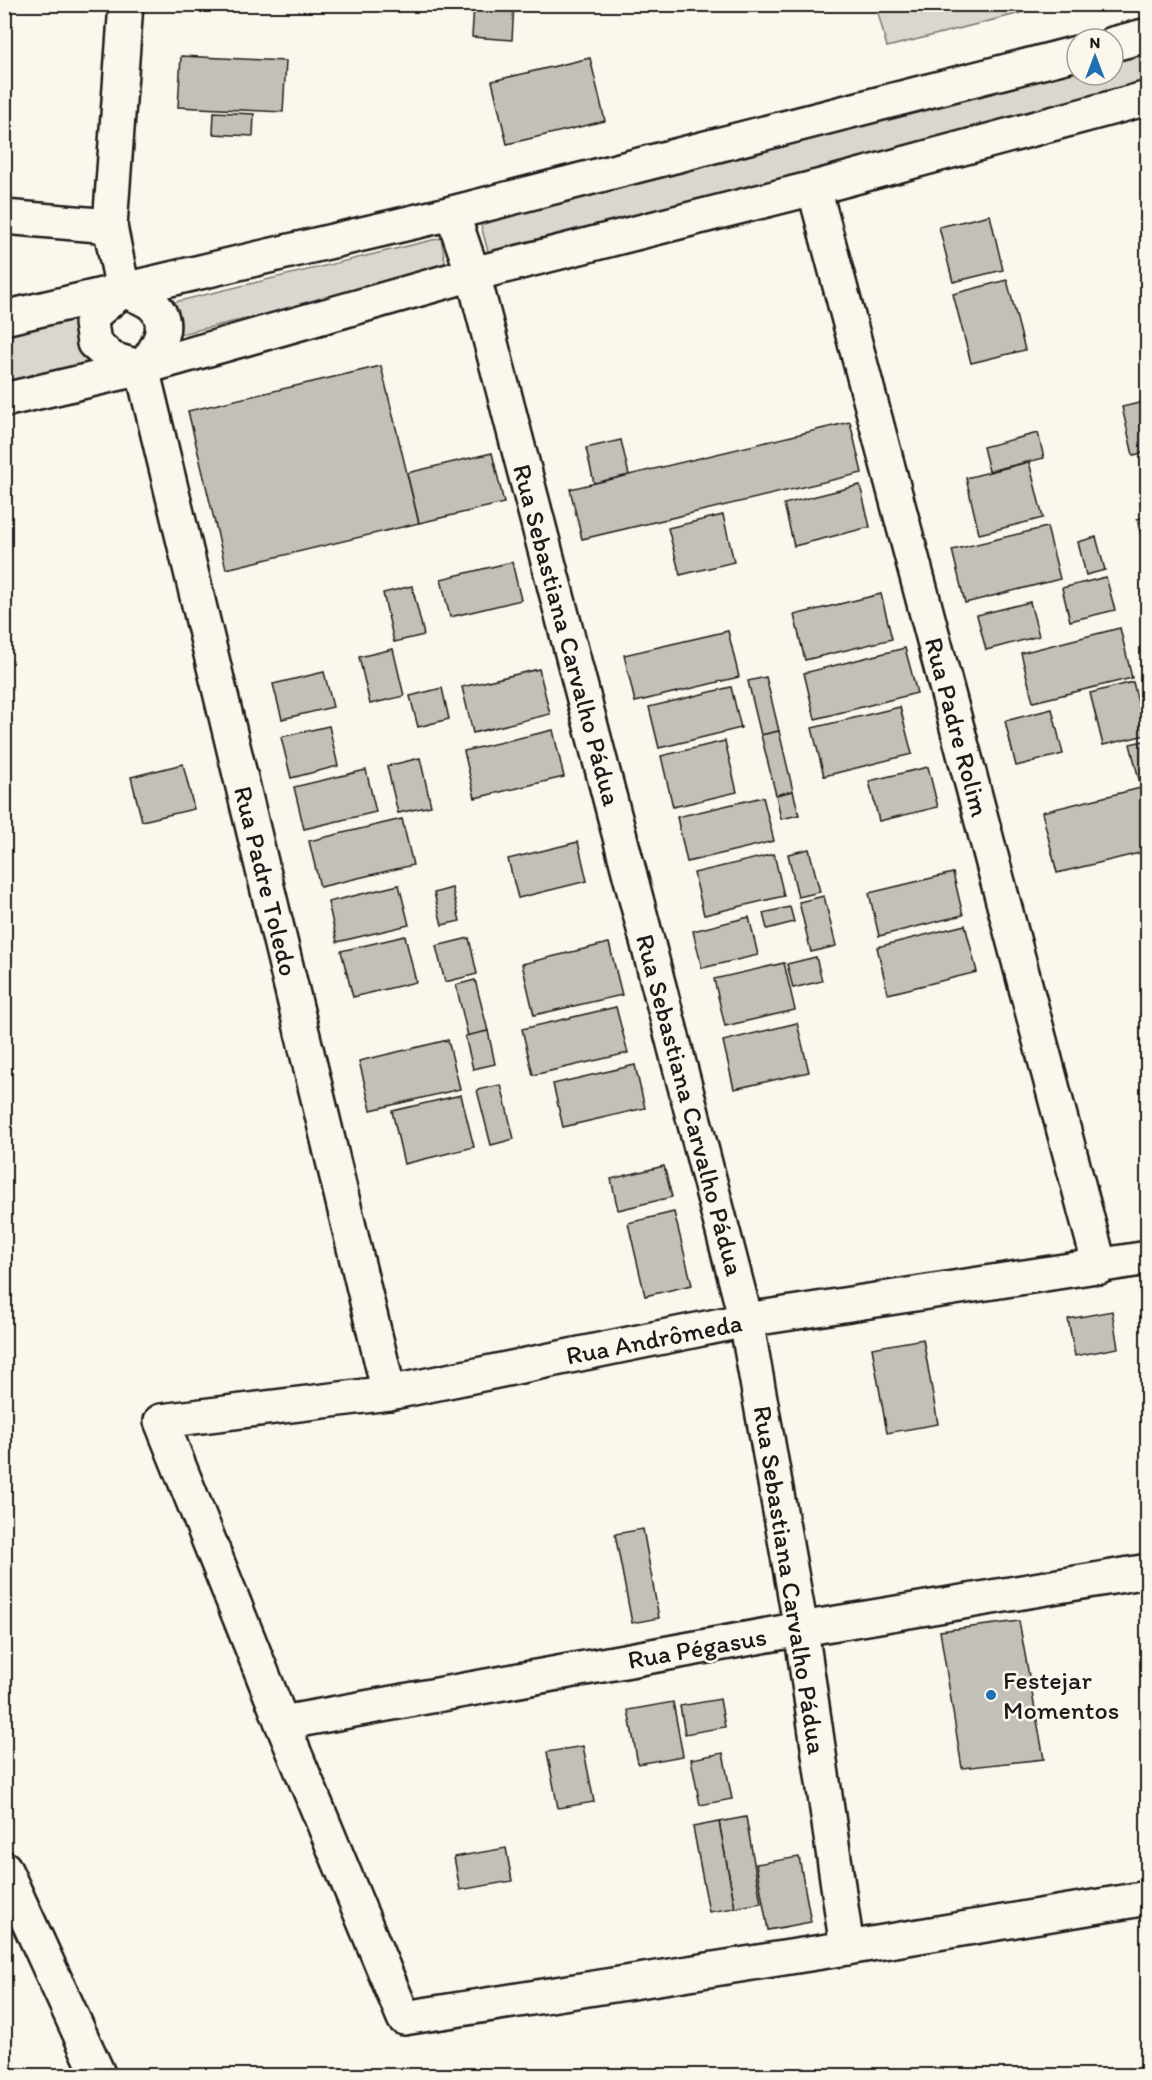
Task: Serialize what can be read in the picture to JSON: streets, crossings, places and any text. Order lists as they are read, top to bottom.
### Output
{
  "streets": {
    "street": [
      "Rua Sebastiana Carvalho Pádua",
      "Rua Padre Rolim",
      "Rua Padre Toledo",
      "Rua Andrômeda",
      "Rua Pégasus"
    ]
  },
  "crossings": [
    ["Rua Sebastiana Carvalho Pádua", "Rua Andrômeda"],
    ["Rua Sebastiana Carvalho Pádua", "Rua Pégasus"],
    ["Rua Padre Rolim", "Rua Andrômeda"],
    ["Rua Padre Toledo", "Rua Andrômeda"],
    ["Rua Andrômeda", "Rua Pégasus"]
  ],
  "places": ["Festejar Momentos"],
  "north": "top"
}
